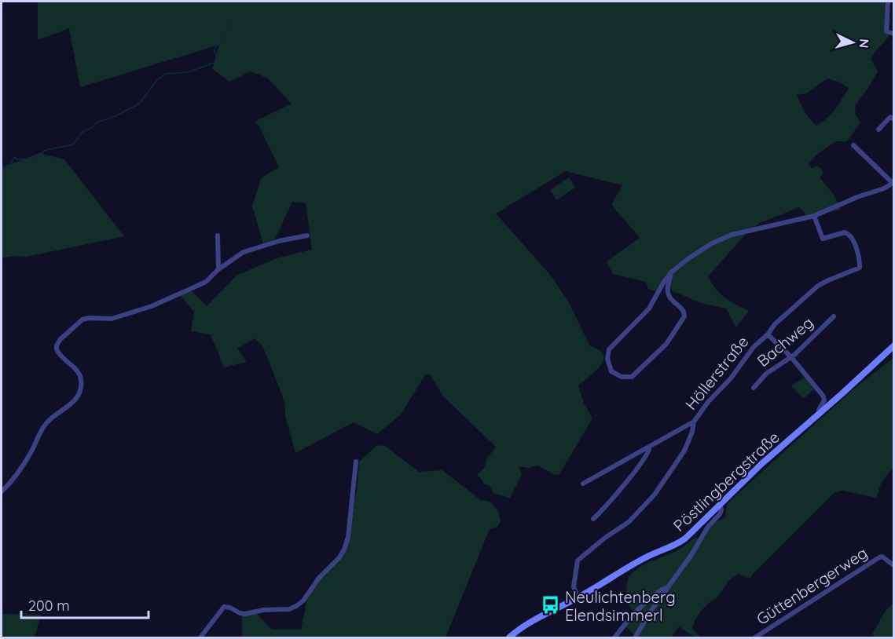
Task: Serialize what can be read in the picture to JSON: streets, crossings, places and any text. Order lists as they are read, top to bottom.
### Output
{
  "streets": {
    "main road": ["Pöstlingbergstraße"],
    "street": ["Bachweg", "Höllerstraße", "Güttenbergerweg"]
  },
  "crossings": [
    ["Bachweg", "Höllerstraße"],
    ["Höllerstraße", "Pöstlingbergstraße"]
  ],
  "places": {
    "bus stop": ["Neulichtenberg Elendsimmerl"]
  },
  "scale_bar": "200 m",
  "north": "right"
}
